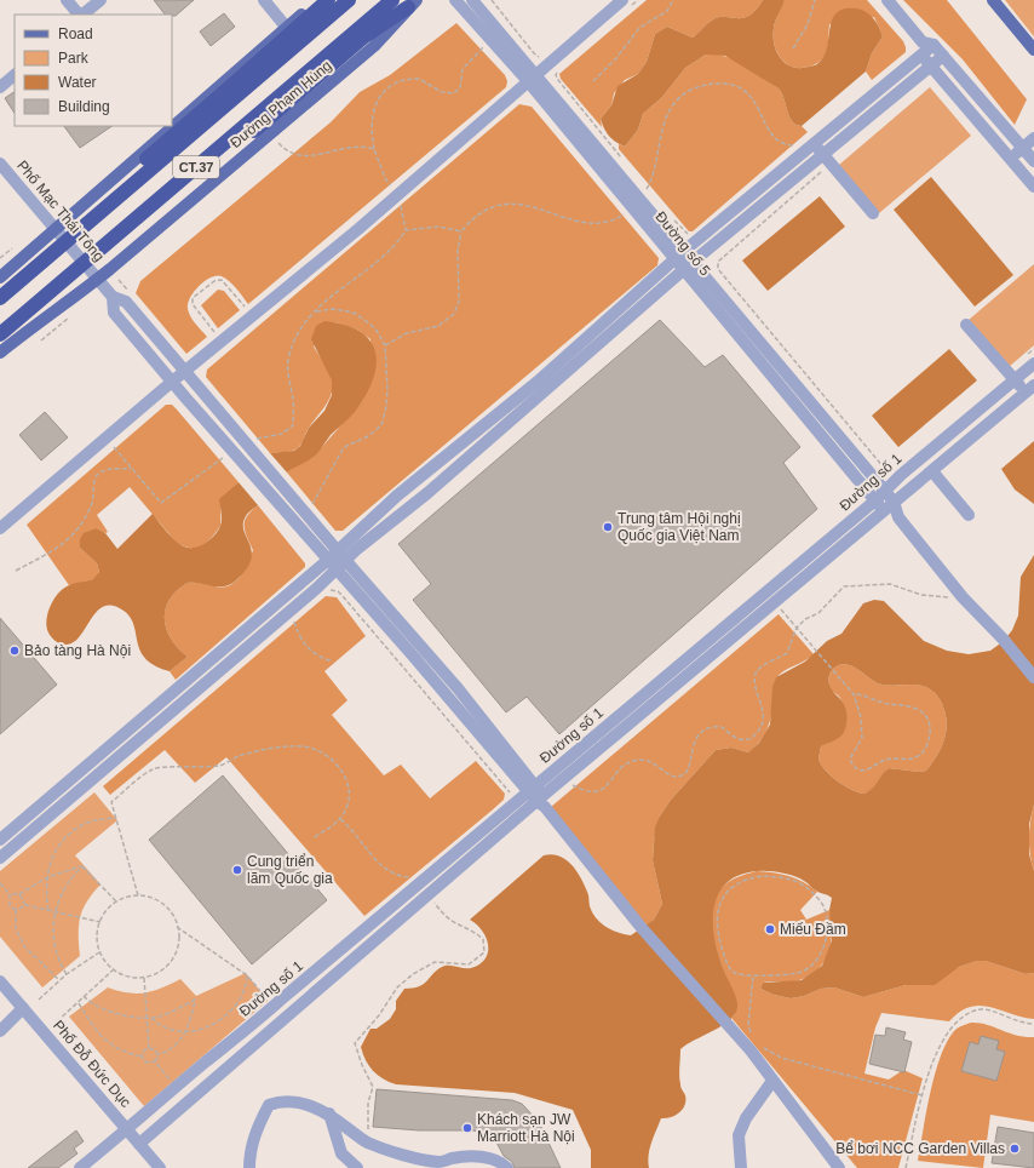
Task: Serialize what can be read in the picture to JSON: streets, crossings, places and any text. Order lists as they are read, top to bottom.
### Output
{
  "streets": {
    "highway": ["CT.37"],
    "main road": ["Đường Phạm Hùng"],
    "street": [
      "Phố Mạc Thái Tông",
      "Đường số 5",
      "Đường số 1",
      "Phố Đỗ Đức Dục"
    ]
  },
  "crossings": [
    ["Đường Phạm Hùng", "Phố Mạc Thái Tông"],
    ["Đường số 5", "Đường số 1"],
    ["Đường số 1", "Phố Đỗ Đức Dục"]
  ],
  "places": [
    "Trung tâm Hội nghị Quốc gia Việt Nam",
    "Bảo tàng Hà Nội",
    "Cung triển lãm Quốc gia",
    "Miếu Đầm",
    "Khách sạn JW Marriott Hà Nội",
    "Bể bơi NCC Garden Villas"
  ],
  "legend": [
    "Road",
    "Park",
    "Water",
    "Building"
  ]
}
